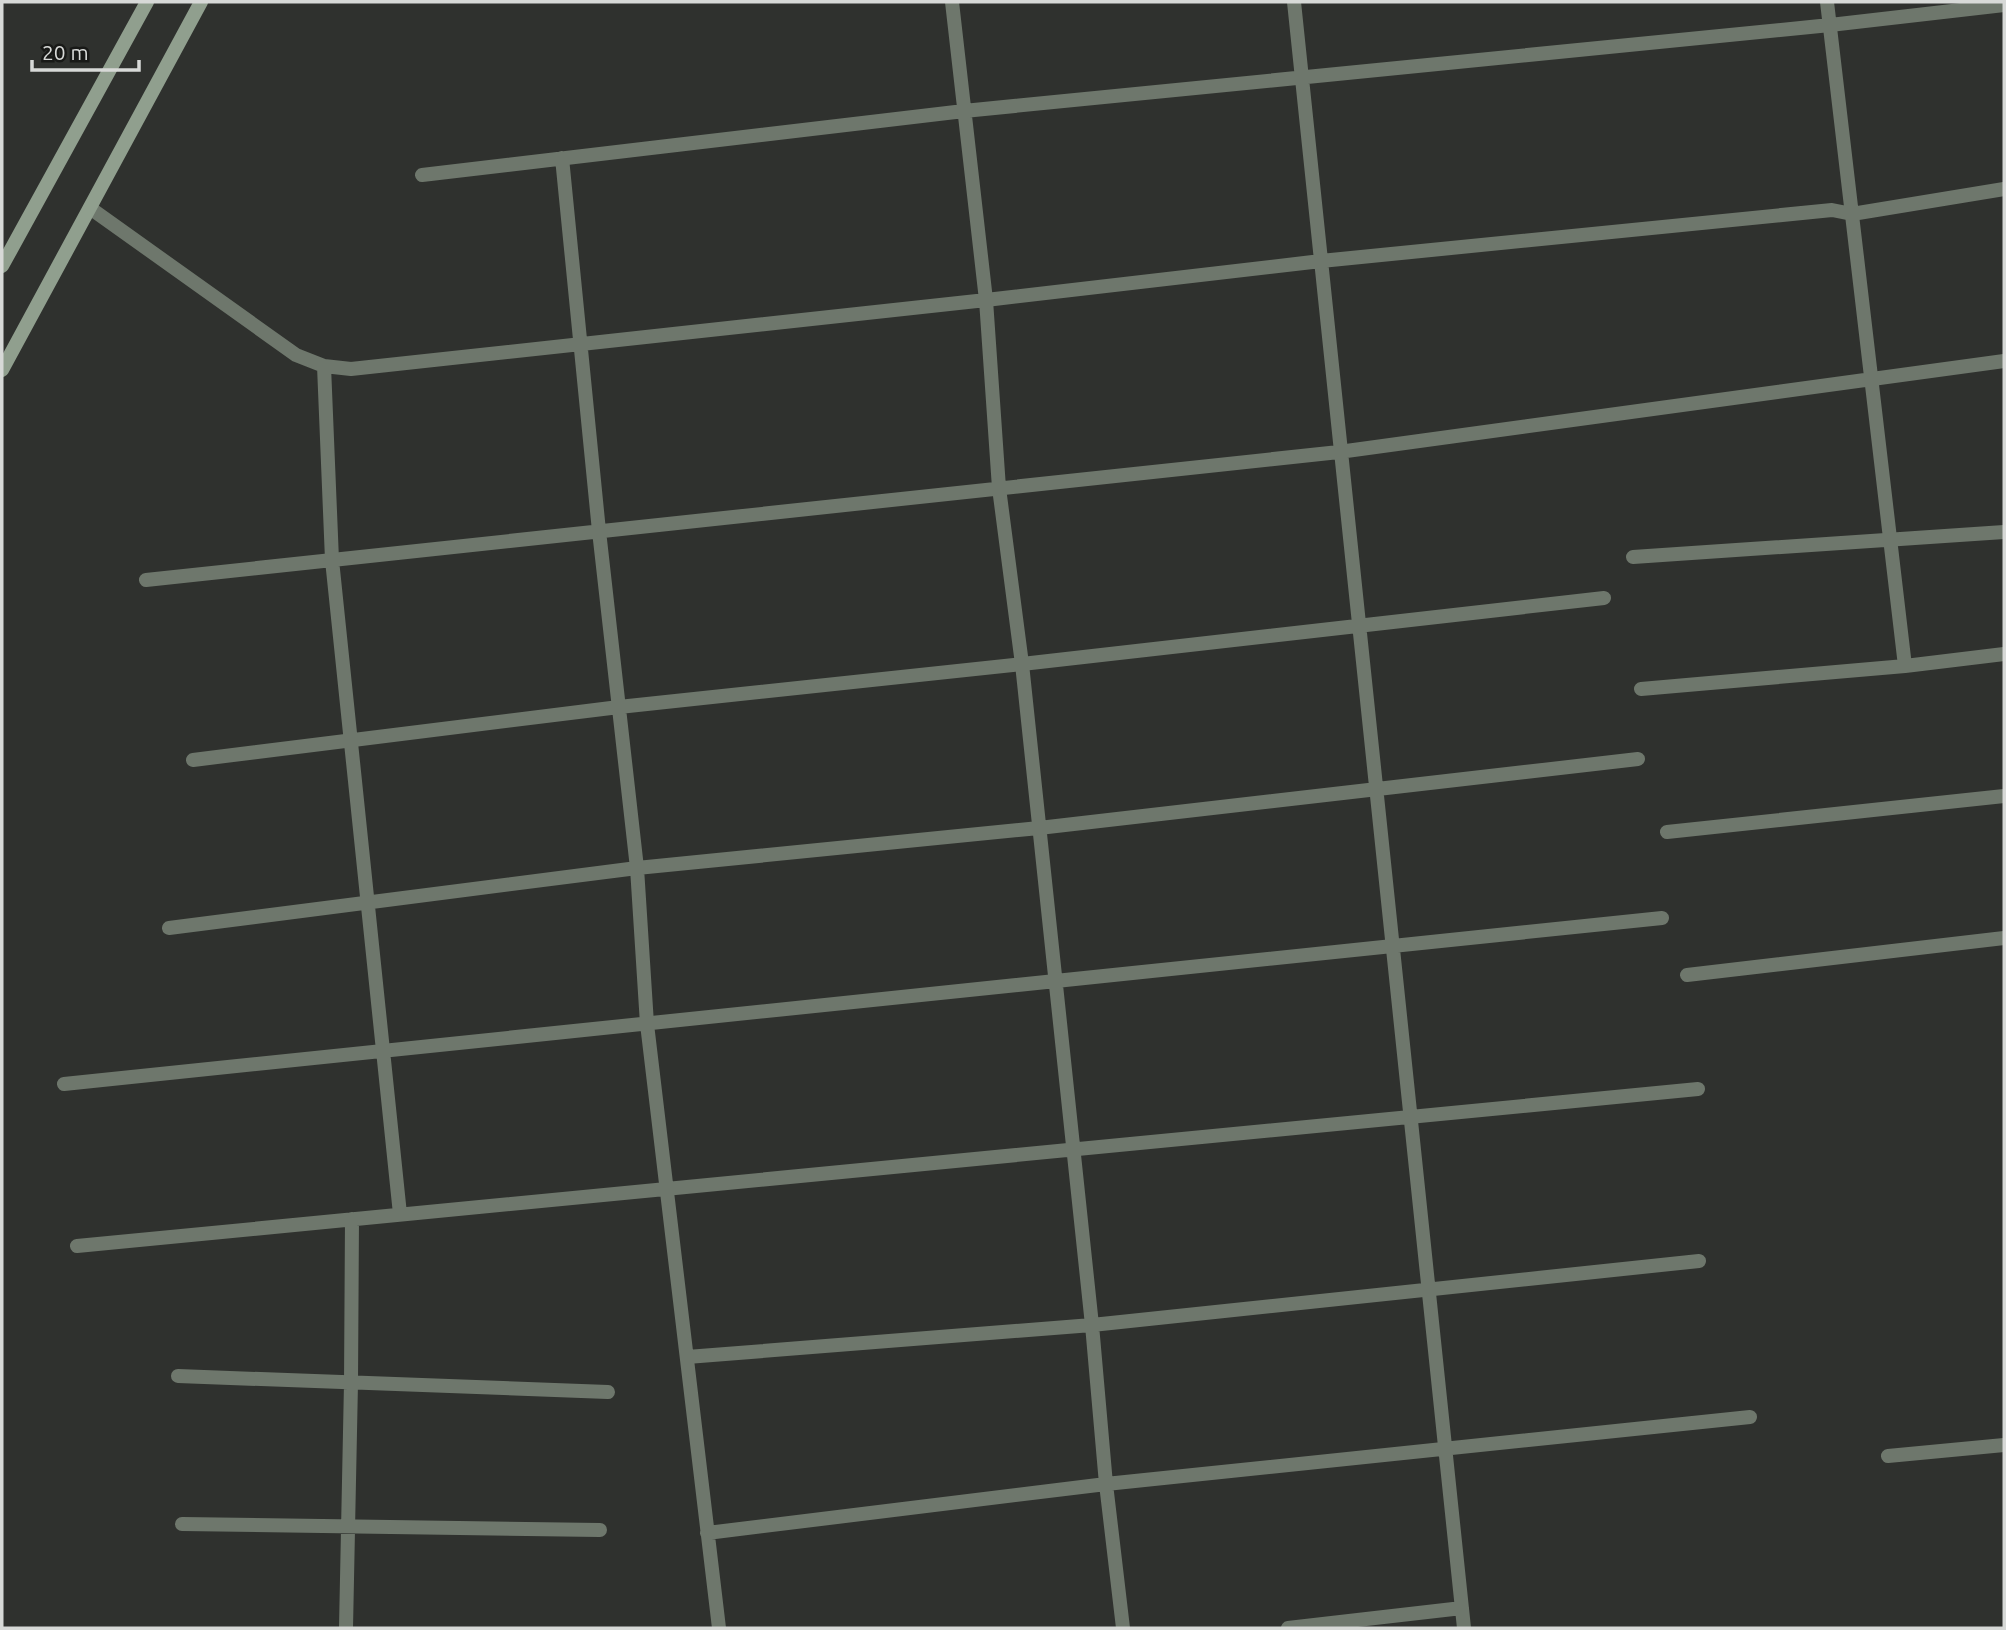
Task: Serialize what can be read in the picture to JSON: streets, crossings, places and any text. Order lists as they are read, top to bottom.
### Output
{
  "scale_bar": "20 m"
}
